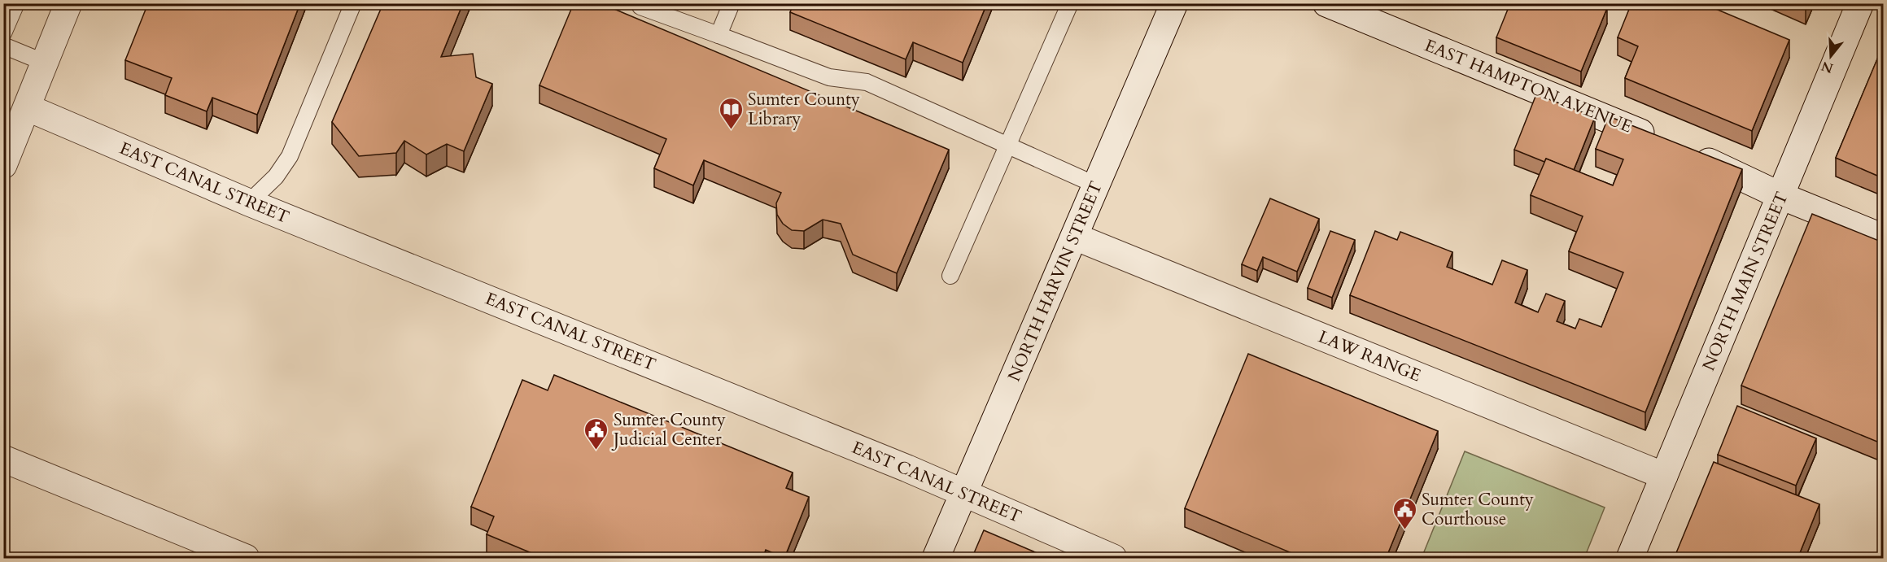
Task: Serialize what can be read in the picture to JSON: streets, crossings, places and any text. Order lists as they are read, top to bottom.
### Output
{
  "streets": {
    "street": [
      "EAST HAMPTON AVENUE",
      "EAST CANAL STREET",
      "NORTH HARVIN STREET",
      "NORTH MAIN STREET",
      "LAW RANGE"
    ]
  },
  "crossings": [
    ["EAST HAMPTON AVENUE", "NORTH MAIN STREET"],
    ["EAST CANAL STREET", "NORTH HARVIN STREET"],
    ["NORTH HARVIN STREET", "LAW RANGE"],
    ["NORTH MAIN STREET", "LAW RANGE"]
  ],
  "places": {
    "library": ["Sumter County Library"],
    "public building": ["Sumter County Judicial Center", "Sumter County Courthouse"]
  },
  "north": "bottom"
}
